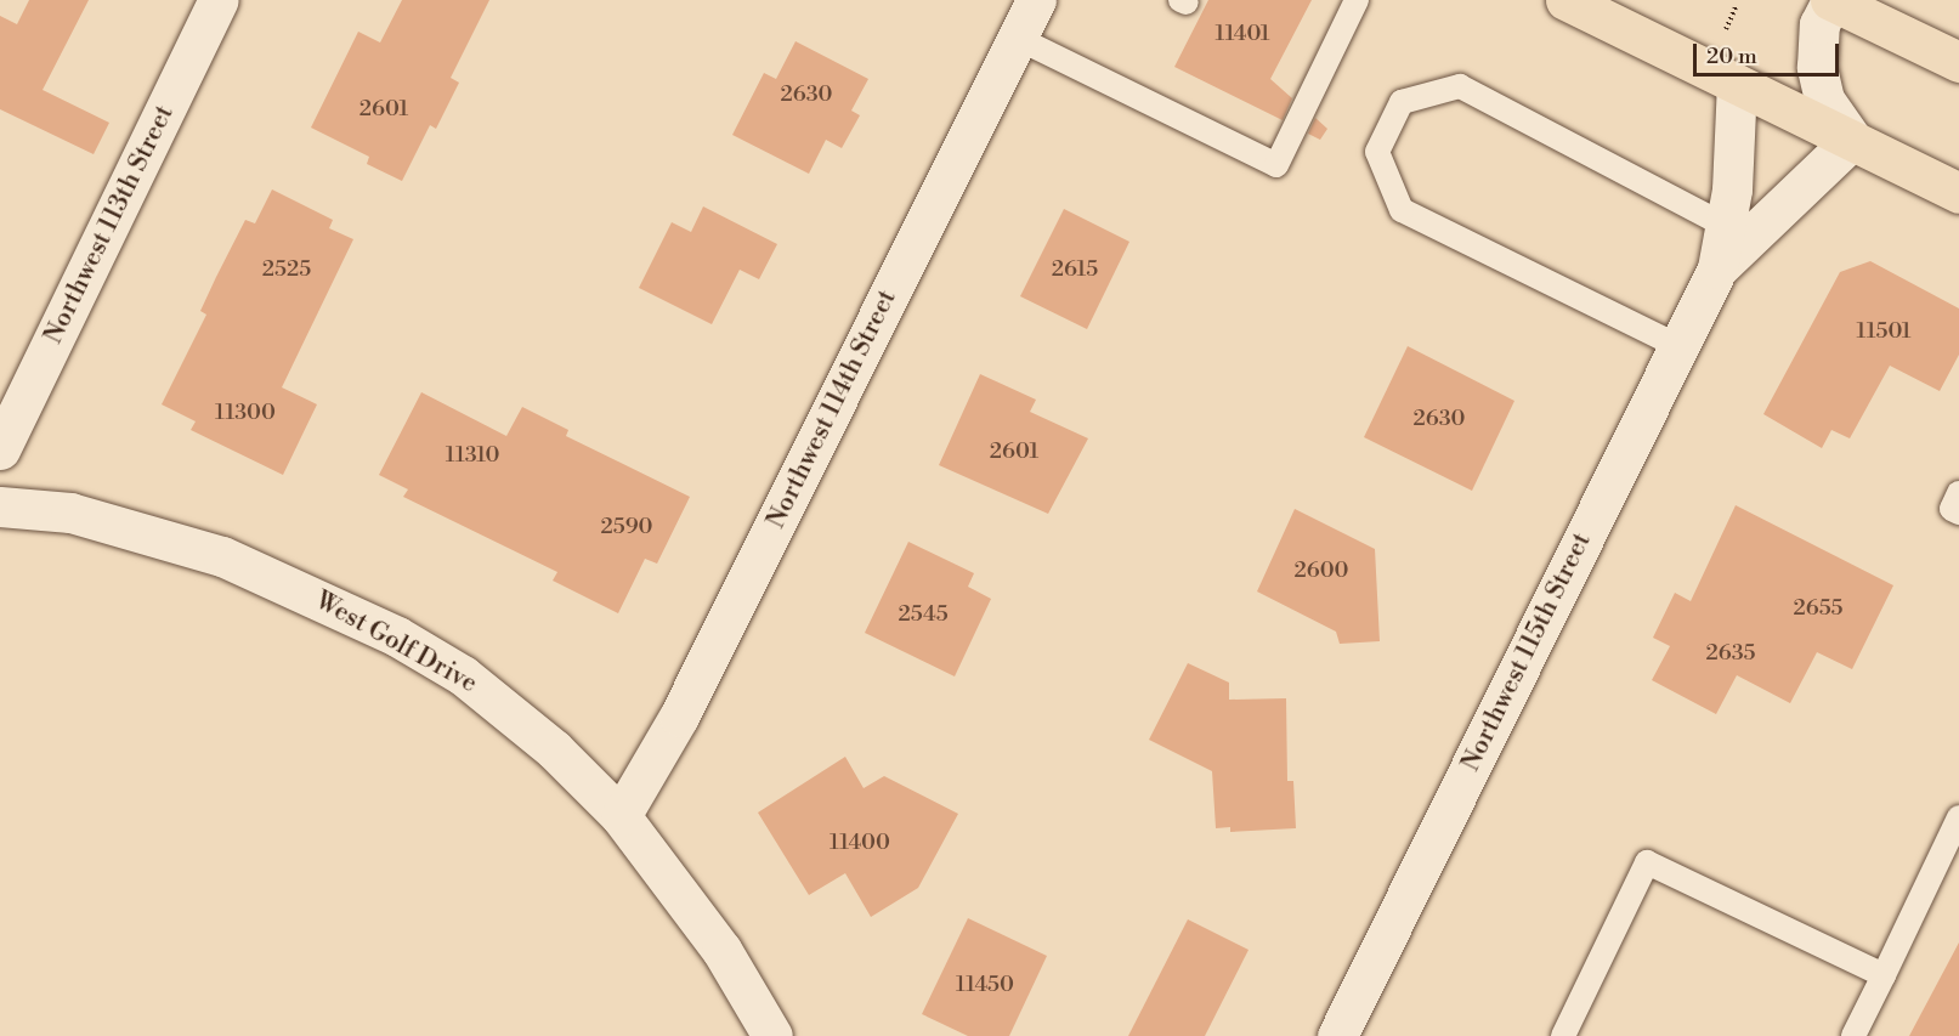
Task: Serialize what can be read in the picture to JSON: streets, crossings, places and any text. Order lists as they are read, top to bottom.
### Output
{
  "streets": {
    "street": [
      "Northwest 113th Street",
      "Northwest 114th Street",
      "West Golf Drive",
      "Northwest 115th Street"
    ]
  },
  "crossings": [
    ["Northwest 114th Street", "West Golf Drive"]
  ],
  "house_numbers": [
    "11401",
    "2630",
    "2601",
    "2525",
    "2615",
    "11501",
    "11300",
    "2630",
    "2601",
    "11310",
    "2590",
    "2600",
    "2655",
    "2545",
    "2635",
    "11400",
    "11450"
  ],
  "scale_bar": "20 m"
}
